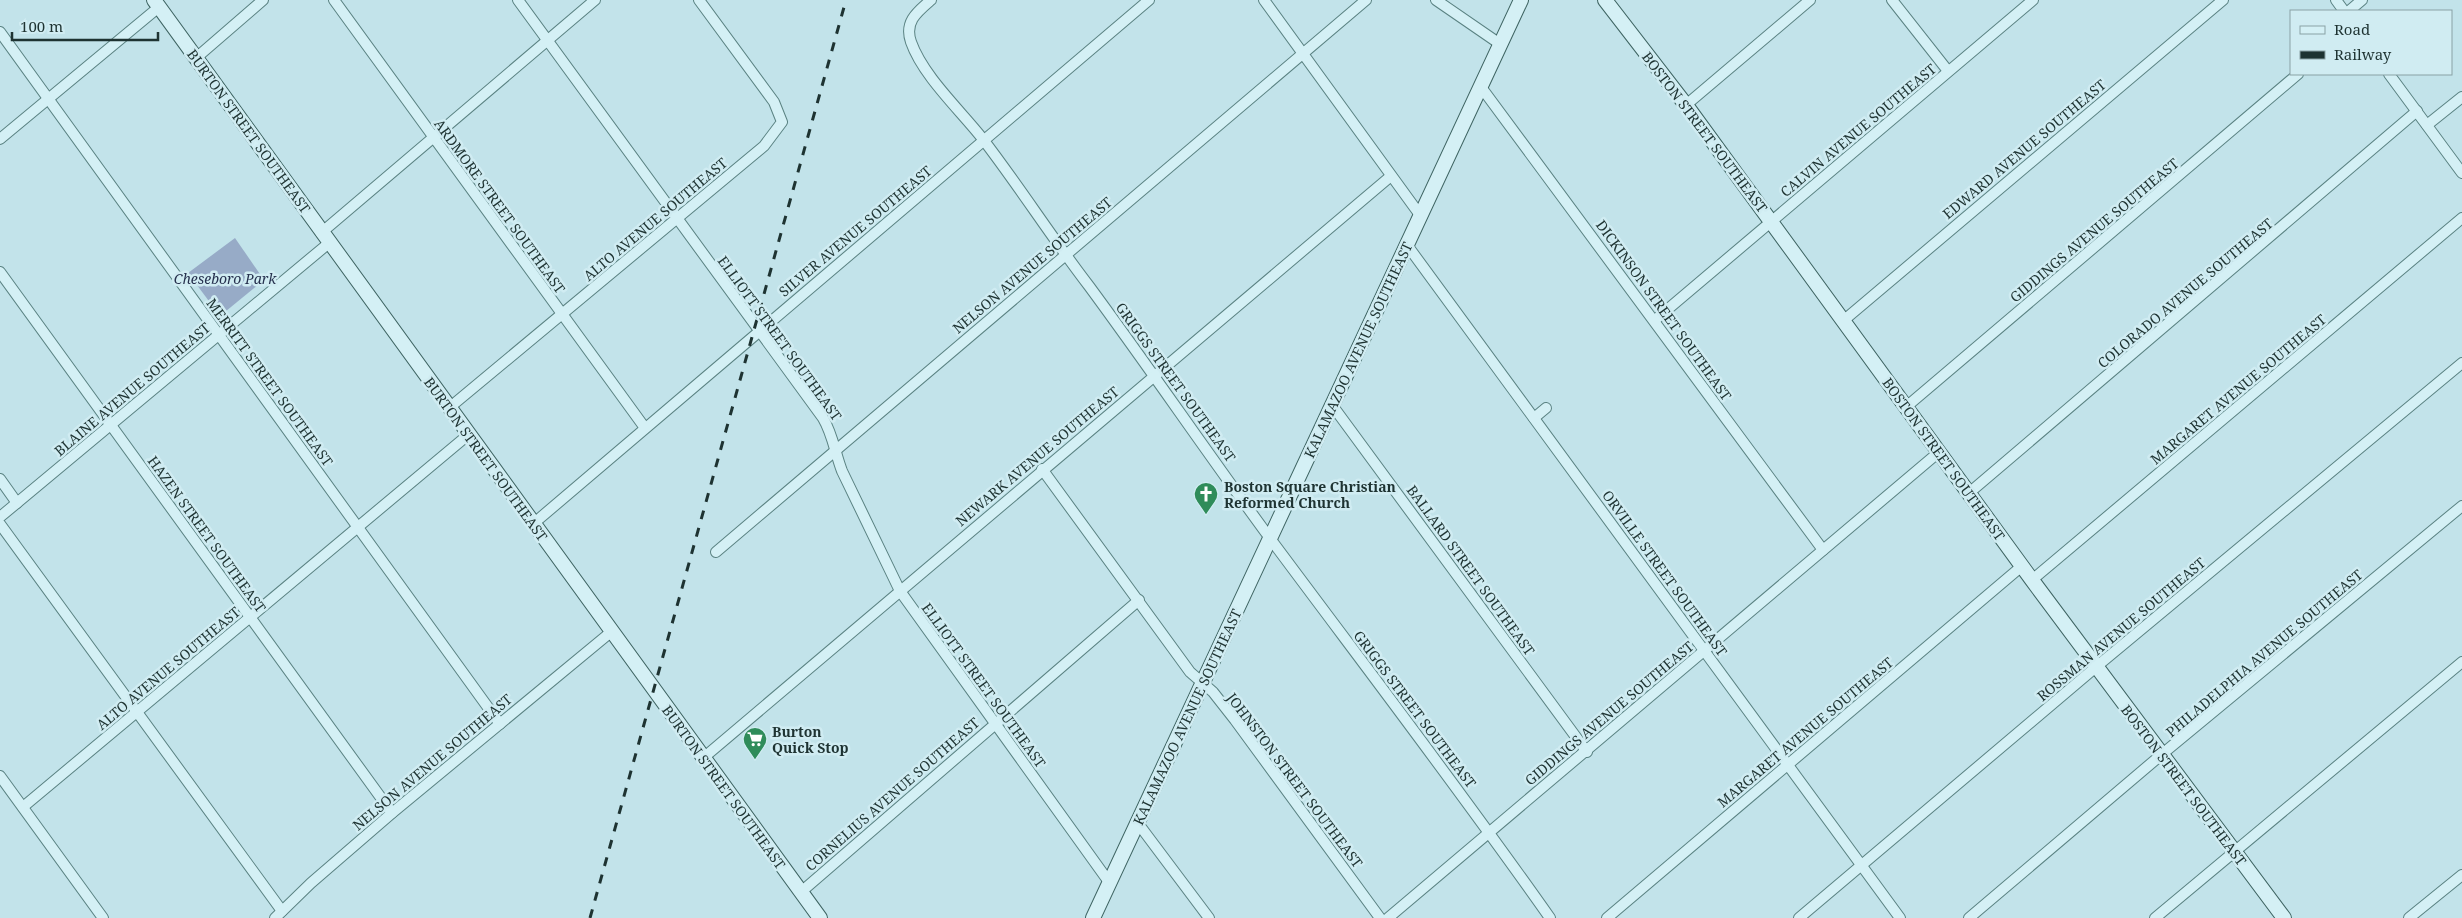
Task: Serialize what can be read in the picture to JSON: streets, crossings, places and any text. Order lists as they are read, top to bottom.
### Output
{
  "streets": {
    "main road": ["BURTON STREET SOUTHEAST", "BOSTON STREET SOUTHEAST", "KALAMAZOO AVENUE SOUTHEAST"],
    "street": [
      "CALVIN AVENUE SOUTHEAST",
      "EDWARD AVENUE SOUTHEAST",
      "ARDMORE STREET SOUTHEAST",
      "ALTO AVENUE SOUTHEAST",
      "GIDDINGS AVENUE SOUTHEAST",
      "SILVER AVENUE SOUTHEAST",
      "NELSON AVENUE SOUTHEAST",
      "COLORADO AVENUE SOUTHEAST",
      "DICKINSON STREET SOUTHEAST",
      "ELLIOTT STREET SOUTHEAST",
      "MERRITT STREET SOUTHEAST",
      "GRIGGS STREET SOUTHEAST",
      "BLAINE AVENUE SOUTHEAST",
      "MARGARET AVENUE SOUTHEAST",
      "NEWARK AVENUE SOUTHEAST",
      "HAZEN STREET SOUTHEAST",
      "BALLARD STREET SOUTHEAST",
      "ORVILLE STREET SOUTHEAST",
      "ROSSMAN AVENUE SOUTHEAST",
      "PHILADELPHIA AVENUE SOUTHEAST",
      "JOHNSTON STREET SOUTHEAST",
      "CORNELIUS AVENUE SOUTHEAST"
    ]
  },
  "crossings": [
    ["CALVIN AVENUE SOUTHEAST", "BOSTON STREET SOUTHEAST"],
    ["CALVIN AVENUE SOUTHEAST", "DICKINSON STREET SOUTHEAST"],
    ["BURTON STREET SOUTHEAST", "ALTO AVENUE SOUTHEAST"],
    ["BURTON STREET SOUTHEAST", "SILVER AVENUE SOUTHEAST"],
    ["BURTON STREET SOUTHEAST", "NELSON AVENUE SOUTHEAST"],
    ["BURTON STREET SOUTHEAST", "BLAINE AVENUE SOUTHEAST"],
    ["BURTON STREET SOUTHEAST", "NEWARK AVENUE SOUTHEAST"],
    ["BURTON STREET SOUTHEAST", "CORNELIUS AVENUE SOUTHEAST"],
    ["BOSTON STREET SOUTHEAST", "EDWARD AVENUE SOUTHEAST"],
    ["BOSTON STREET SOUTHEAST", "GIDDINGS AVENUE SOUTHEAST"],
    ["BOSTON STREET SOUTHEAST", "COLORADO AVENUE SOUTHEAST"],
    ["BOSTON STREET SOUTHEAST", "MARGARET AVENUE SOUTHEAST"],
    ["BOSTON STREET SOUTHEAST", "ROSSMAN AVENUE SOUTHEAST"],
    ["BOSTON STREET SOUTHEAST", "PHILADELPHIA AVENUE SOUTHEAST"],
    ["ARDMORE STREET SOUTHEAST", "ALTO AVENUE SOUTHEAST"],
    ["ARDMORE STREET SOUTHEAST", "SILVER AVENUE SOUTHEAST"],
    ["ARDMORE STREET SOUTHEAST", "BLAINE AVENUE SOUTHEAST"],
    ["ALTO AVENUE SOUTHEAST", "ELLIOTT STREET SOUTHEAST"],
    ["ALTO AVENUE SOUTHEAST", "MERRITT STREET SOUTHEAST"],
    ["ALTO AVENUE SOUTHEAST", "HAZEN STREET SOUTHEAST"],
    ["GIDDINGS AVENUE SOUTHEAST", "DICKINSON STREET SOUTHEAST"],
    ["GIDDINGS AVENUE SOUTHEAST", "GRIGGS STREET SOUTHEAST"],
    ["GIDDINGS AVENUE SOUTHEAST", "BALLARD STREET SOUTHEAST"],
    ["GIDDINGS AVENUE SOUTHEAST", "ORVILLE STREET SOUTHEAST"],
    ["SILVER AVENUE SOUTHEAST", "ELLIOTT STREET SOUTHEAST"],
    ["SILVER AVENUE SOUTHEAST", "GRIGGS STREET SOUTHEAST"],
    ["NELSON AVENUE SOUTHEAST", "ELLIOTT STREET SOUTHEAST"],
    ["NELSON AVENUE SOUTHEAST", "MERRITT STREET SOUTHEAST"],
    ["NELSON AVENUE SOUTHEAST", "GRIGGS STREET SOUTHEAST"],
    ["NELSON AVENUE SOUTHEAST", "HAZEN STREET SOUTHEAST"],
    ["DICKINSON STREET SOUTHEAST", "KALAMAZOO AVENUE SOUTHEAST"],
    ["ELLIOTT STREET SOUTHEAST", "KALAMAZOO AVENUE SOUTHEAST"],
    ["ELLIOTT STREET SOUTHEAST", "BLAINE AVENUE SOUTHEAST"],
    ["ELLIOTT STREET SOUTHEAST", "NEWARK AVENUE SOUTHEAST"],
    ["ELLIOTT STREET SOUTHEAST", "CORNELIUS AVENUE SOUTHEAST"],
    ["KALAMAZOO AVENUE SOUTHEAST", "GRIGGS STREET SOUTHEAST"],
    ["KALAMAZOO AVENUE SOUTHEAST", "BALLARD STREET SOUTHEAST"],
    ["KALAMAZOO AVENUE SOUTHEAST", "ORVILLE STREET SOUTHEAST"],
    ["KALAMAZOO AVENUE SOUTHEAST", "JOHNSTON STREET SOUTHEAST"],
    ["MERRITT STREET SOUTHEAST", "BLAINE AVENUE SOUTHEAST"],
    ["GRIGGS STREET SOUTHEAST", "NEWARK AVENUE SOUTHEAST"],
    ["BLAINE AVENUE SOUTHEAST", "HAZEN STREET SOUTHEAST"],
    ["MARGARET AVENUE SOUTHEAST", "ORVILLE STREET SOUTHEAST"],
    ["NEWARK AVENUE SOUTHEAST", "JOHNSTON STREET SOUTHEAST"],
    ["ORVILLE STREET SOUTHEAST", "ROSSMAN AVENUE SOUTHEAST"],
    ["JOHNSTON STREET SOUTHEAST", "CORNELIUS AVENUE SOUTHEAST"]
  ],
  "parks": ["Cheseboro Park"],
  "places": {
    "church": ["Boston Square Christian Reformed Church"],
    "supermarket": ["Burton Quick Stop"]
  },
  "legend": ["Road", "Railway"],
  "scale_bar": "100 m"
}
